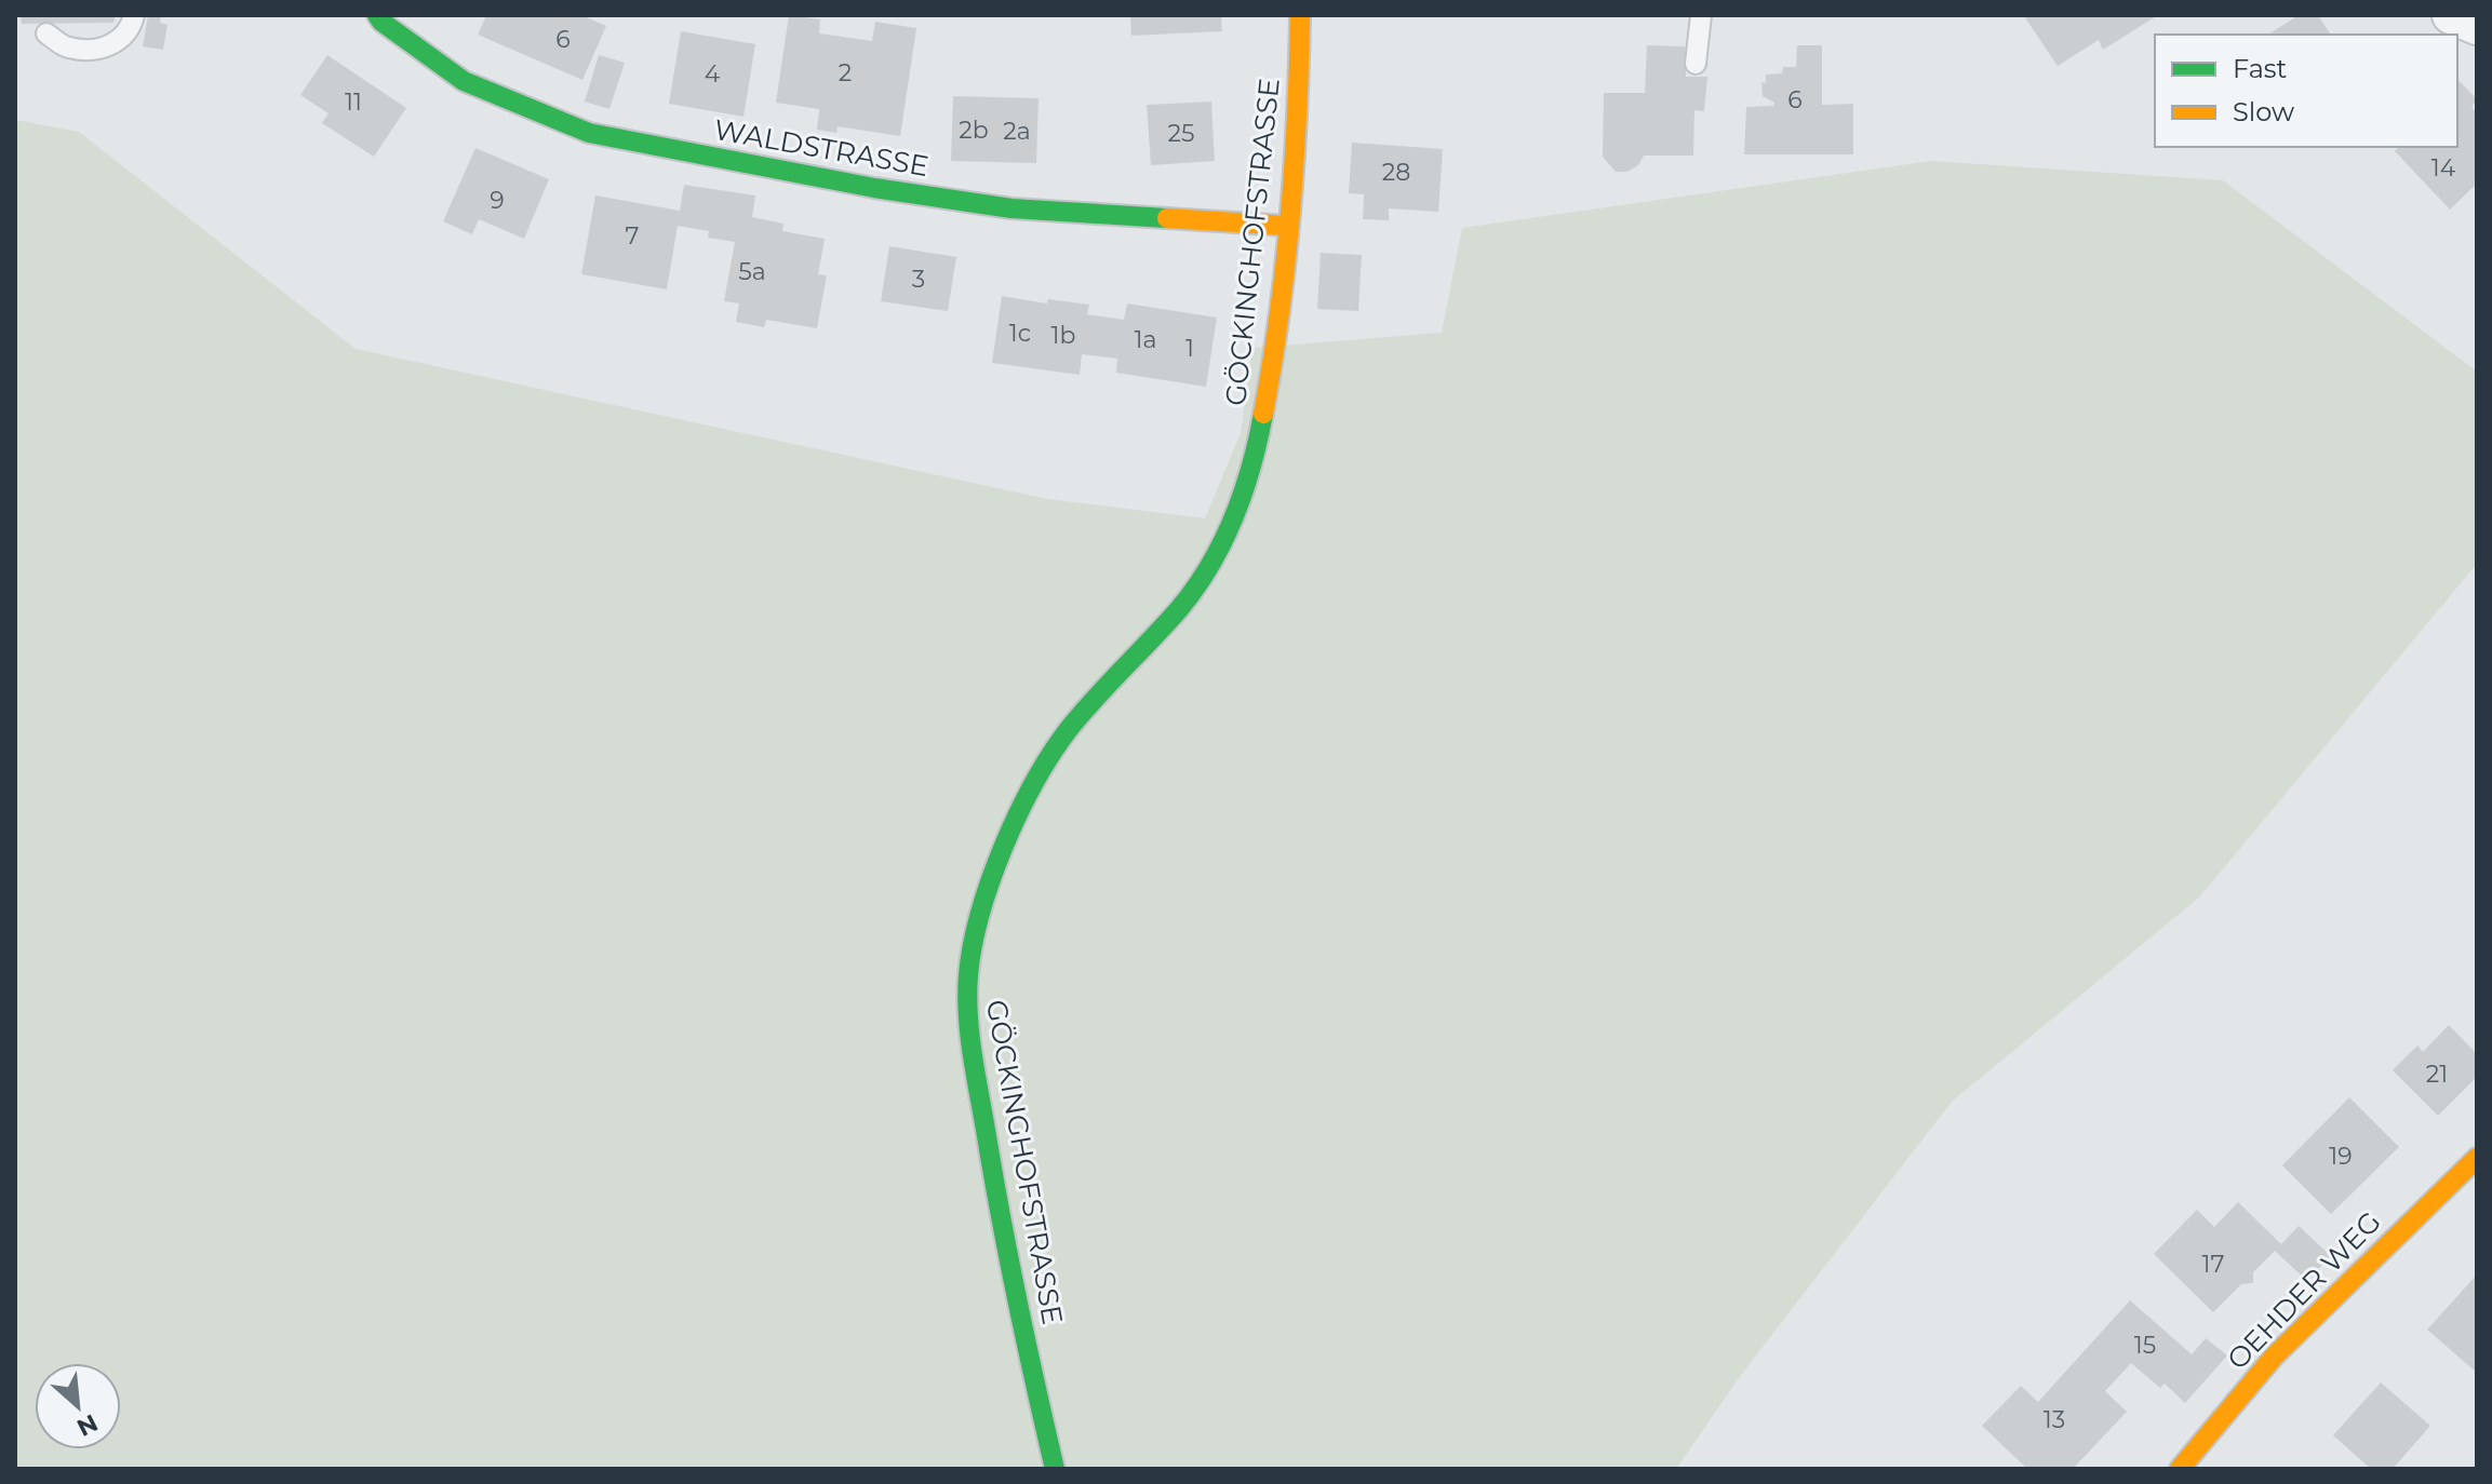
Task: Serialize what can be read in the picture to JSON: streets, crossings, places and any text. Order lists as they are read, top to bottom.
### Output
{
  "streets": {
    "street": ["WALDSTRASSE", "GÖCKINGHOFSTRASSE", "OEHDER WEG"]
  },
  "crossings": [
    ["WALDSTRASSE", "GÖCKINGHOFSTRASSE"]
  ],
  "house_numbers": [
    "6",
    "2",
    "4",
    "6",
    "11",
    "2b",
    "2a",
    "25",
    "14",
    "28",
    "9",
    "7",
    "5a",
    "3",
    "1c",
    "1b",
    "1a",
    "1",
    "21",
    "19",
    "17",
    "15",
    "13"
  ],
  "legend": ["Fast", "Slow"],
  "north": "bottom right"
}
